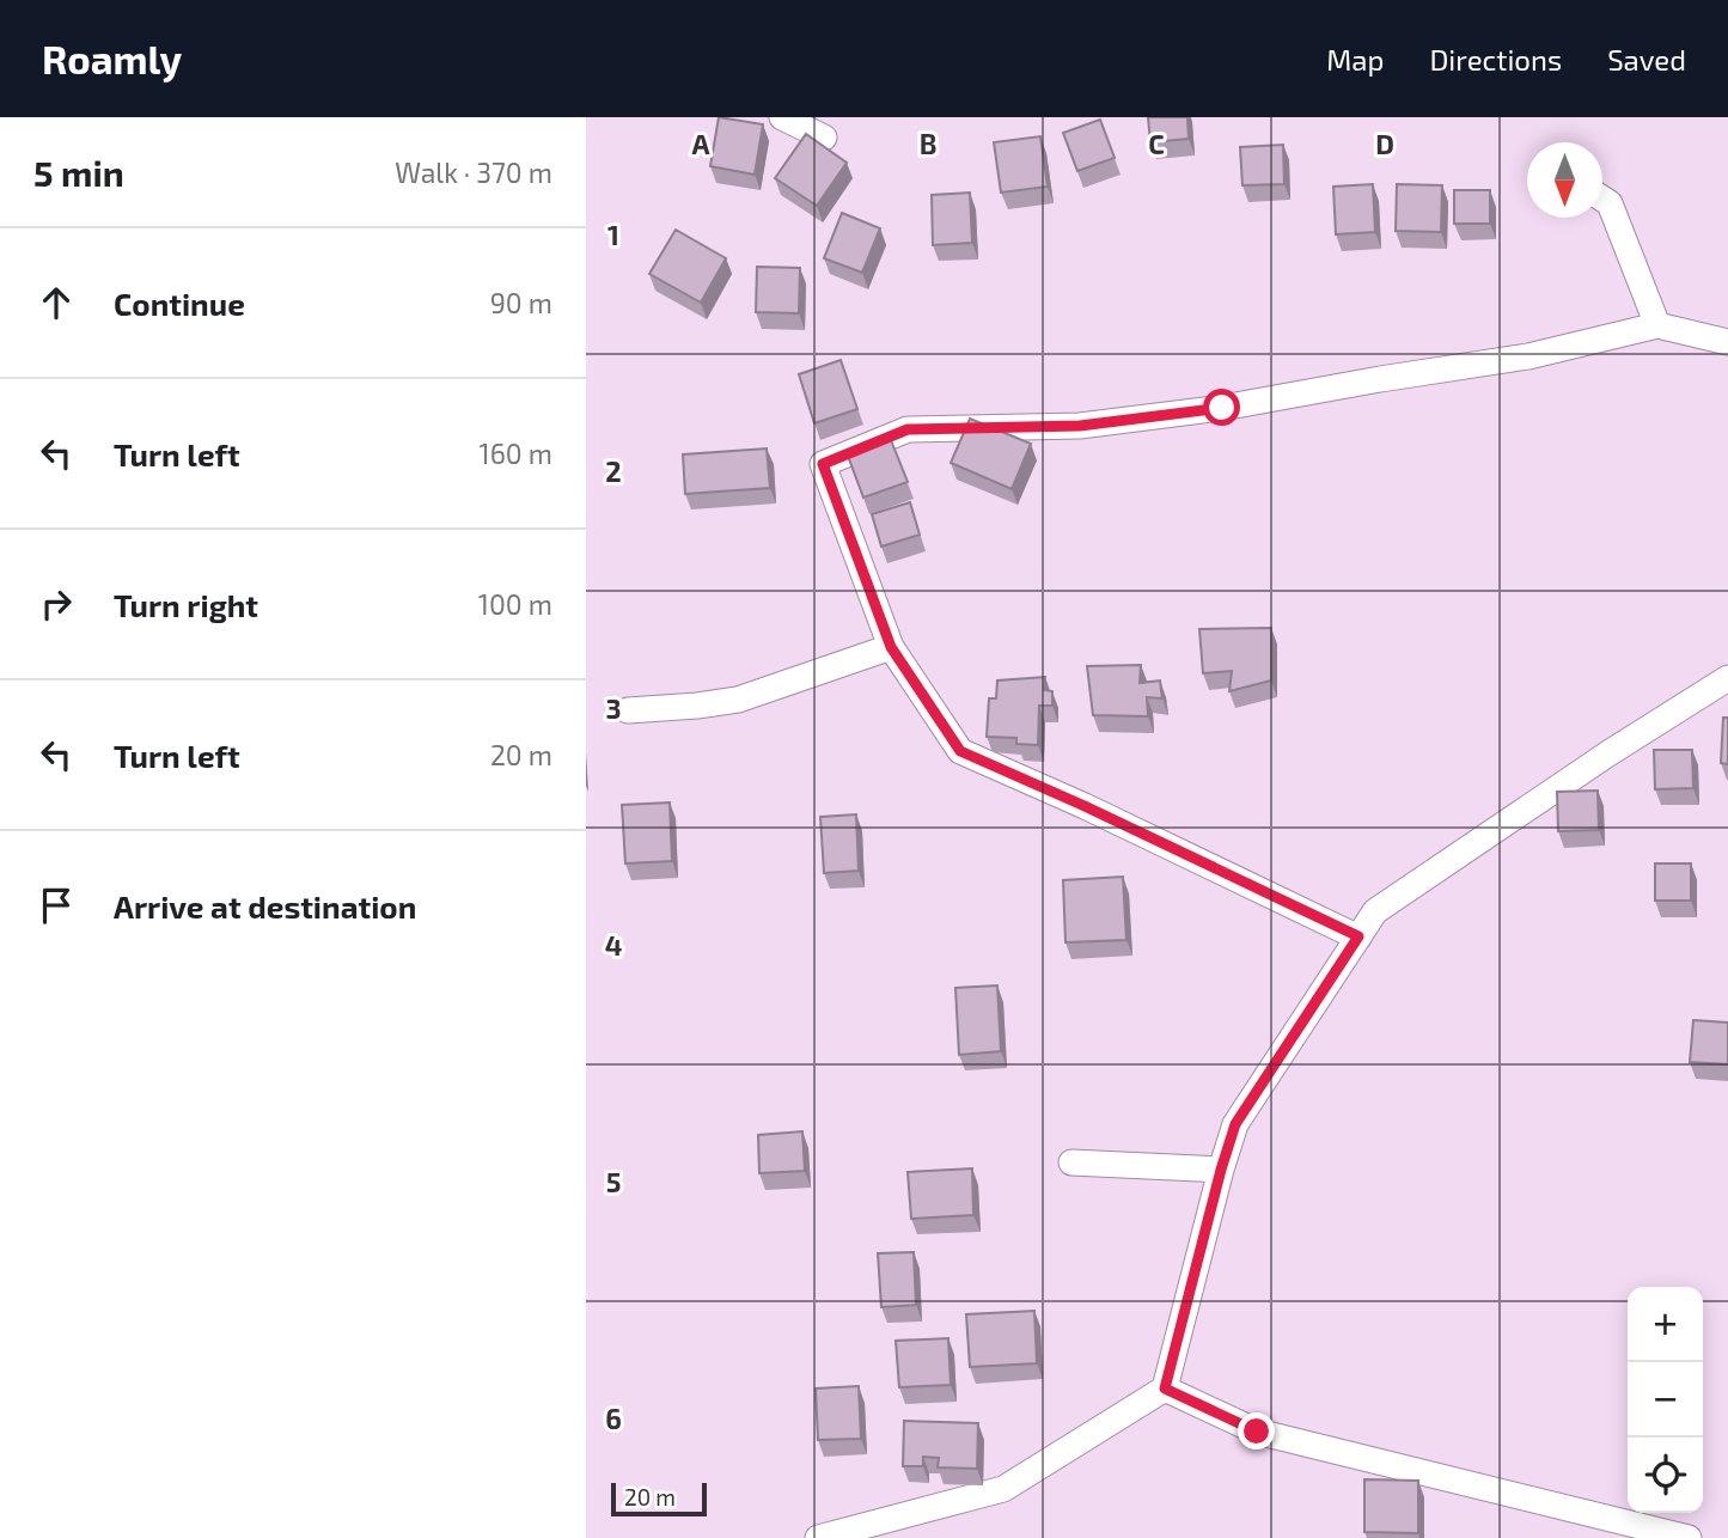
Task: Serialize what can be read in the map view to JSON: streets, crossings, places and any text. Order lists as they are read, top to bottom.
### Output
{
  "scale_bar": "20 m",
  "north": "bottom",
  "page": {
    "header": "Roamly",
    "nav": ["Map", "Directions", "Saved"],
    "heading": ["5 min", "Walk · 370 m"],
    "list": [
      ["Continue", "90 m"],
      ["Turn left", "160 m"],
      ["Turn right", "100 m"],
      ["Turn left", "20 m"],
      "Arrive at destination"
    ],
    "map_buttons": ["+", "−"],
    "scale": "20 m"
  },
  "grid": {
    "columns": [
      "A",
      "B",
      "C",
      "D"
    ],
    "rows": [
      "1",
      "2",
      "3",
      "4",
      "5",
      "6"
    ]
  }
}
